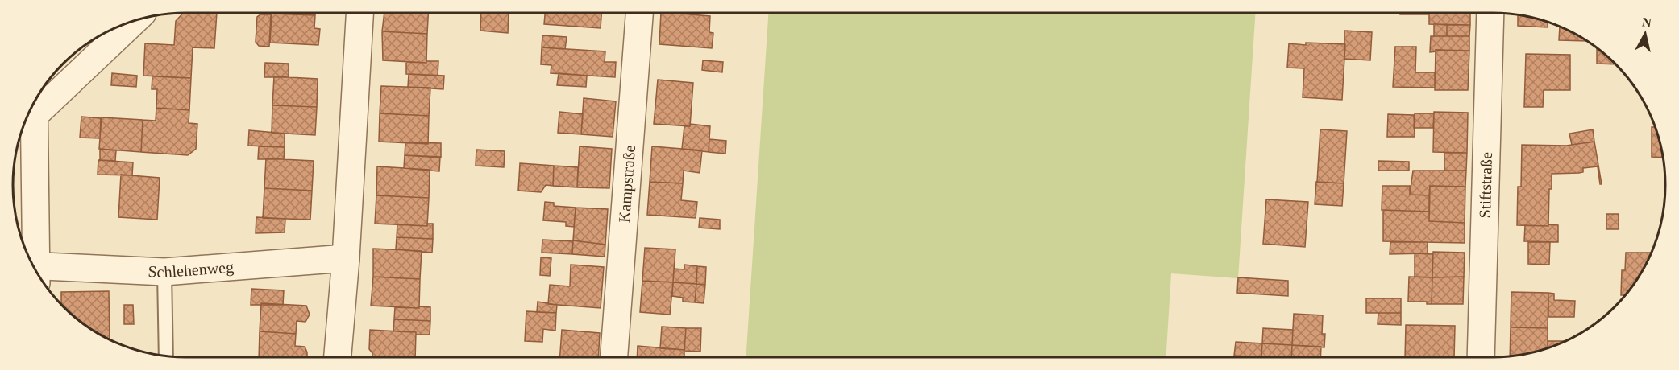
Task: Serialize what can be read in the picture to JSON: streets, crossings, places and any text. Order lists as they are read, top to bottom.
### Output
{
  "streets": {
    "street": ["Kampstraße", "Stiftstraße", "Schlehenweg"]
  },
  "north": "top"
}
